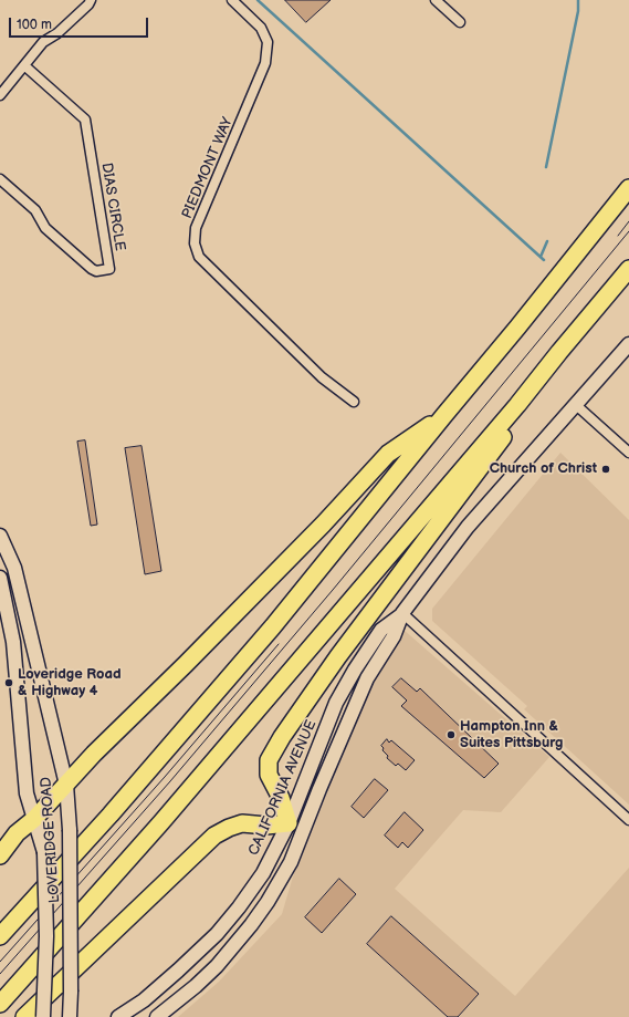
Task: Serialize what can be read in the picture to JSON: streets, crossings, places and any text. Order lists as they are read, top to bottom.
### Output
{
  "streets": {
    "main road": ["CALIFORNIA AVENUE", "LOVERIDGE ROAD"],
    "street": ["PIEDMONT WAY", "DIAS CIRCLE"]
  },
  "places": ["Church of Christ", "Loveridge Road & Highway 4", "Hampton Inn & Suites Pittsburg"],
  "scale_bar": "100 m"
}
